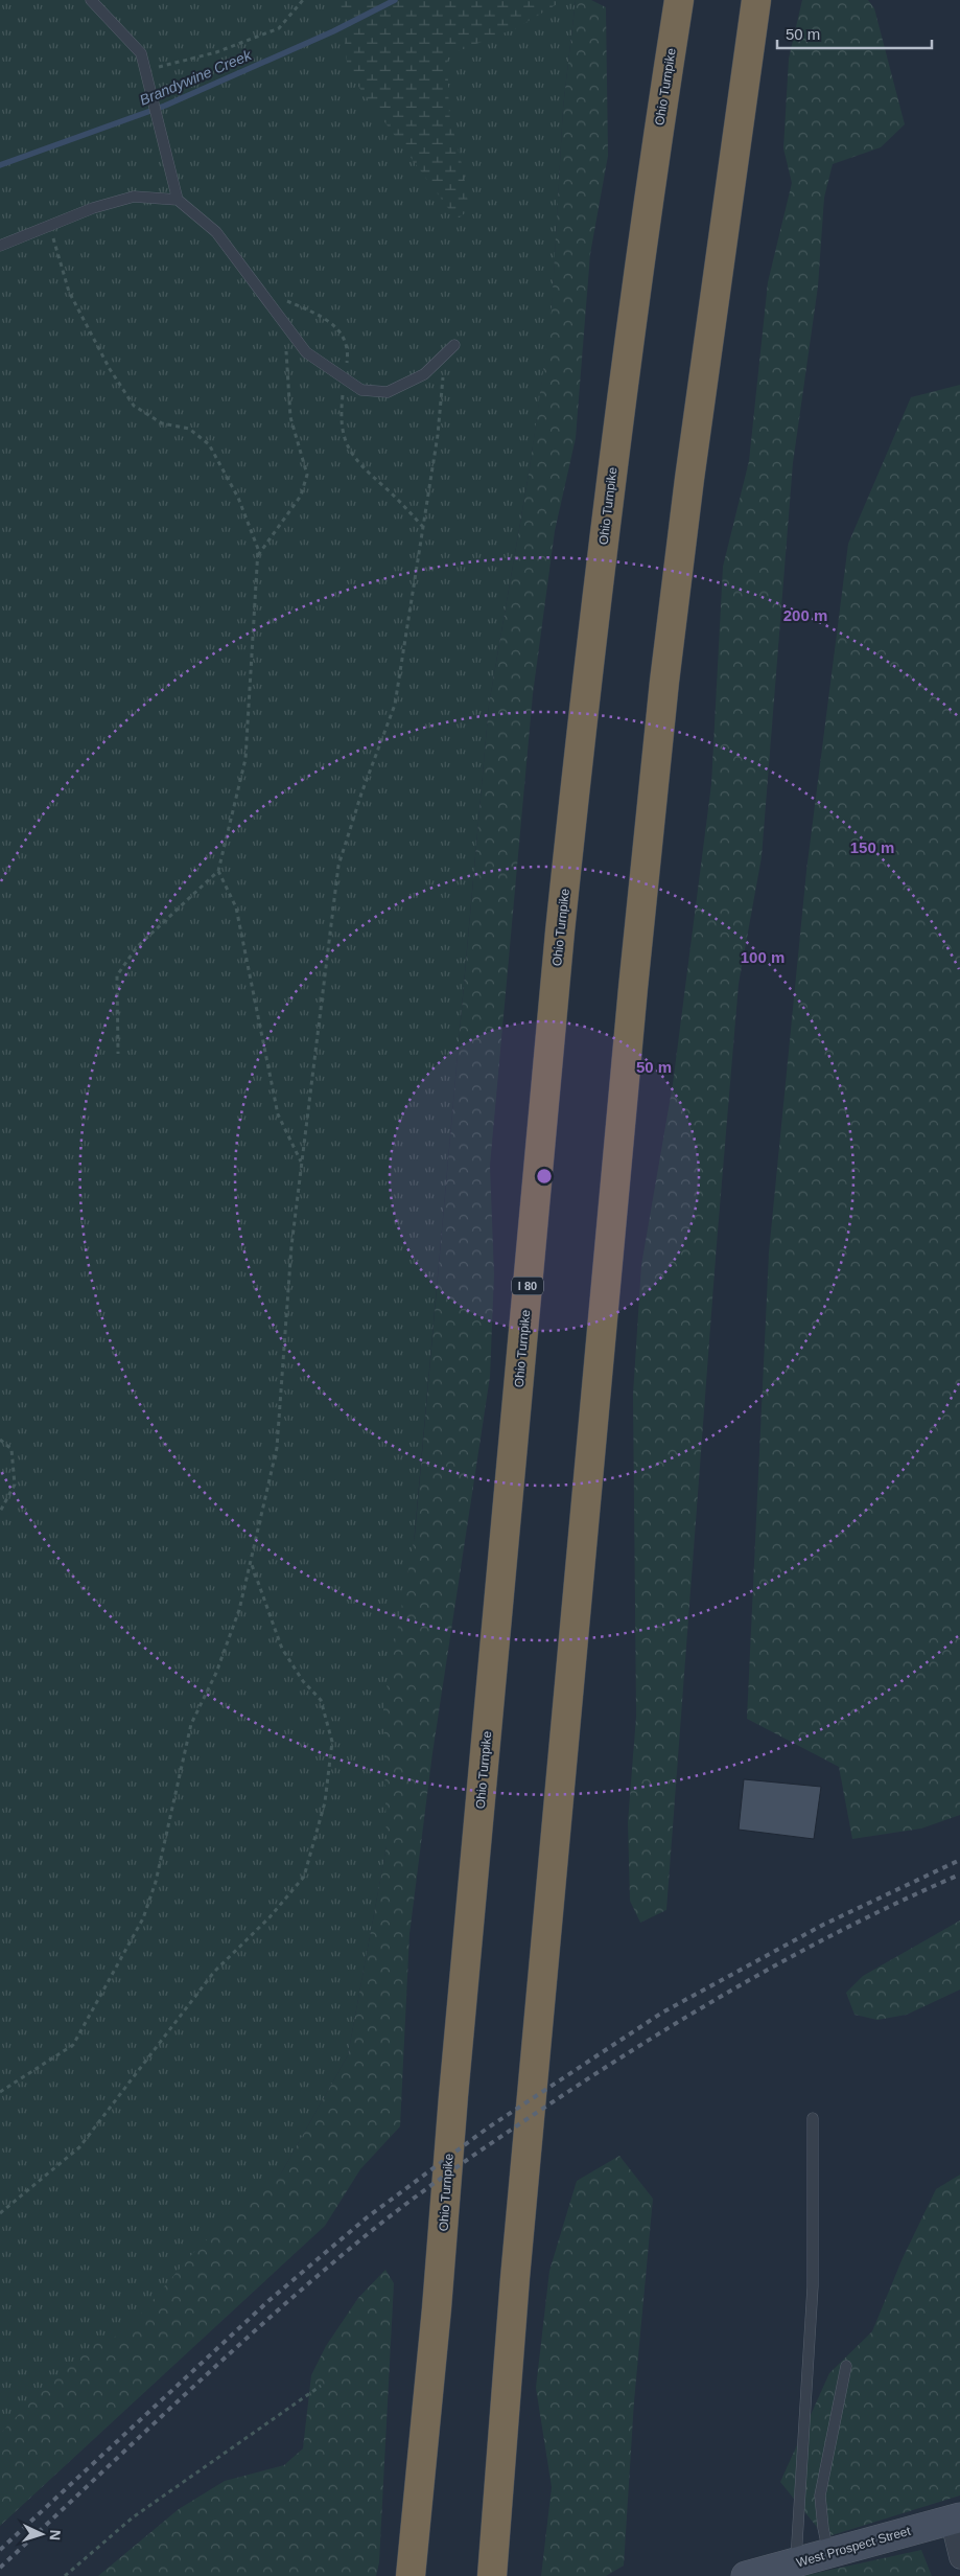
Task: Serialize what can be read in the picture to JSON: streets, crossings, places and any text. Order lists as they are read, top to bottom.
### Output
{
  "streets": {
    "highway": ["Ohio Turnpike", "I 80"],
    "street": ["West Prospect Street"]
  },
  "water": ["Brandywine Creek"],
  "scale_bar": "50 m",
  "north": "right",
  "rings": [
    "200 m",
    "150 m",
    "100 m",
    "50 m"
  ]
}
